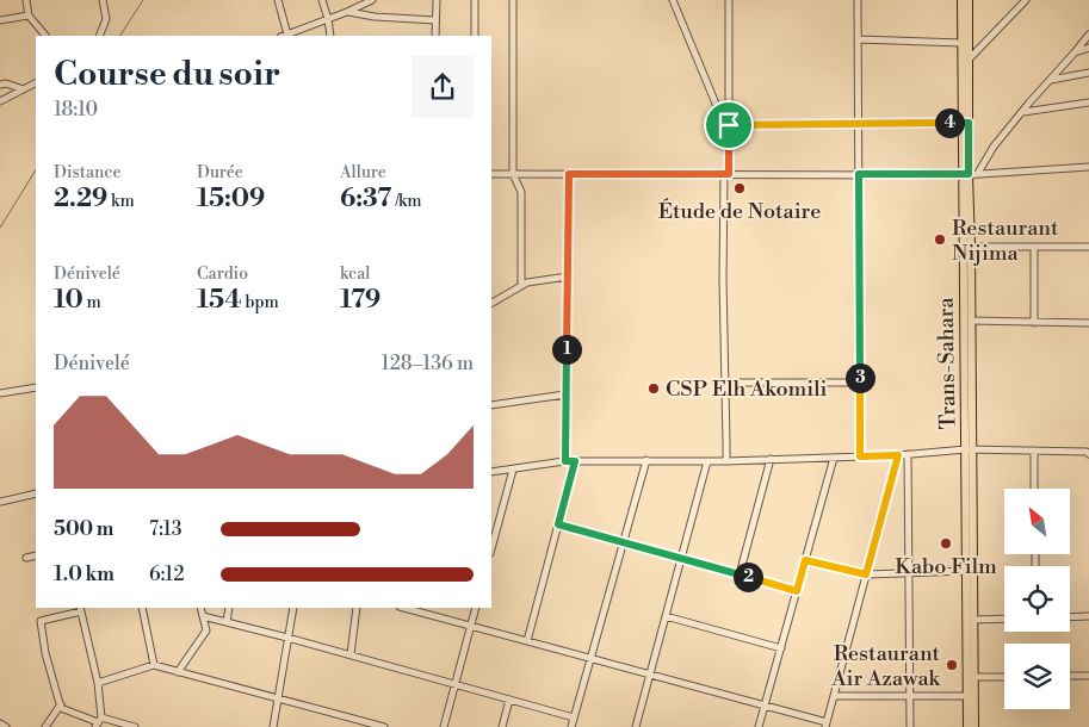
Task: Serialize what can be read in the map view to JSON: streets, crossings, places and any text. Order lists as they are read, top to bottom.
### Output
{
  "streets": {
    "main road": ["Trans-Sahara"]
  },
  "places": [
    "Étude de Notaire",
    "Restaurant Nijima",
    "CSP Elh Akomili",
    "Kabo Film",
    "Restaurant Air Azawak"
  ],
  "north": "top left",
  "page": {
    "heading": ["Course du soir", "18:10"],
    "pins": [
      "4",
      "1",
      "3",
      "2"
    ],
    "stats": [
      ["Distance", "2.29 km"],
      ["Durée", "15:09"],
      ["Allure", "6:37 /km"],
      ["Dénivelé", "10 m"],
      ["Cardio", "154 bpm"],
      ["kcal", "179"]
    ],
    "chart": ["Dénivelé", "128–136 m"],
    "list": [
      {
        "name": "500 m",
        "note": "7:13"
      },
      {
        "name": "1.0 km",
        "note": "6:12"
      }
    ]
  }
}
